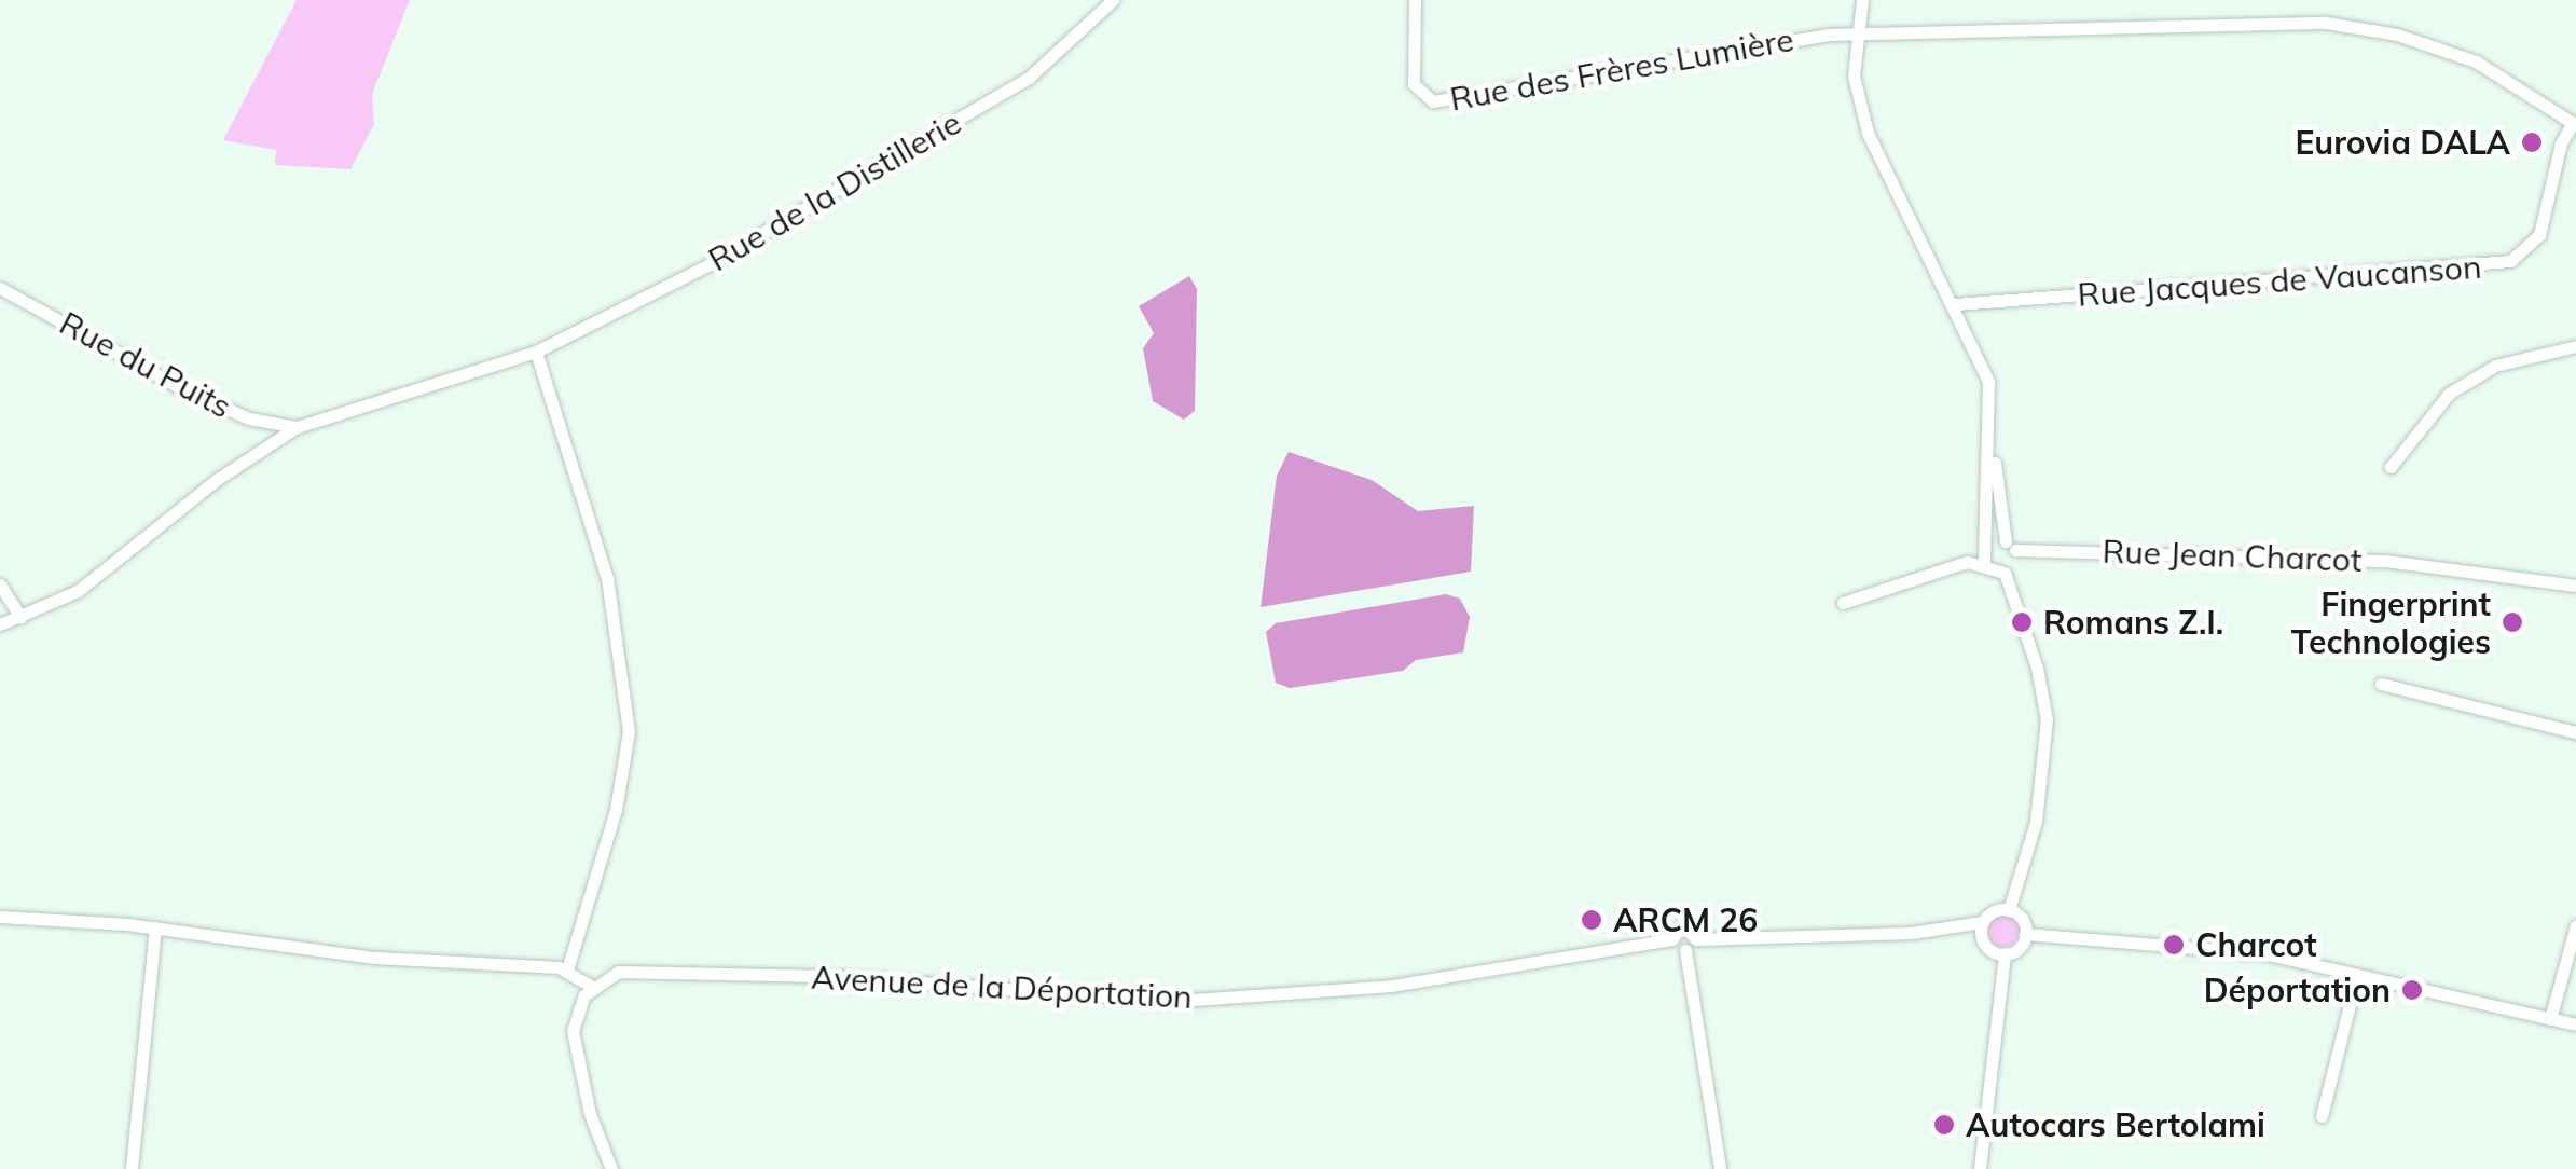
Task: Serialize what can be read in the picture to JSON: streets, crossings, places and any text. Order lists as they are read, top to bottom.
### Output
{
  "streets": {
    "street": [
      "Rue des Frères Lumière",
      "Rue de la Distillerie",
      "Rue Jacques de Vaucanson",
      "Rue du Puits",
      "Rue Jean Charcot",
      "Avenue de la Déportation"
    ]
  },
  "crossings": [
    ["Rue de la Distillerie", "Rue du Puits"]
  ],
  "places": [
    "Eurovia DALA",
    "Romans Z.I.",
    "Fingerprint Technologies",
    "ARCM 26",
    "Charcot",
    "Déportation",
    "Autocars Bertolami"
  ]
}
